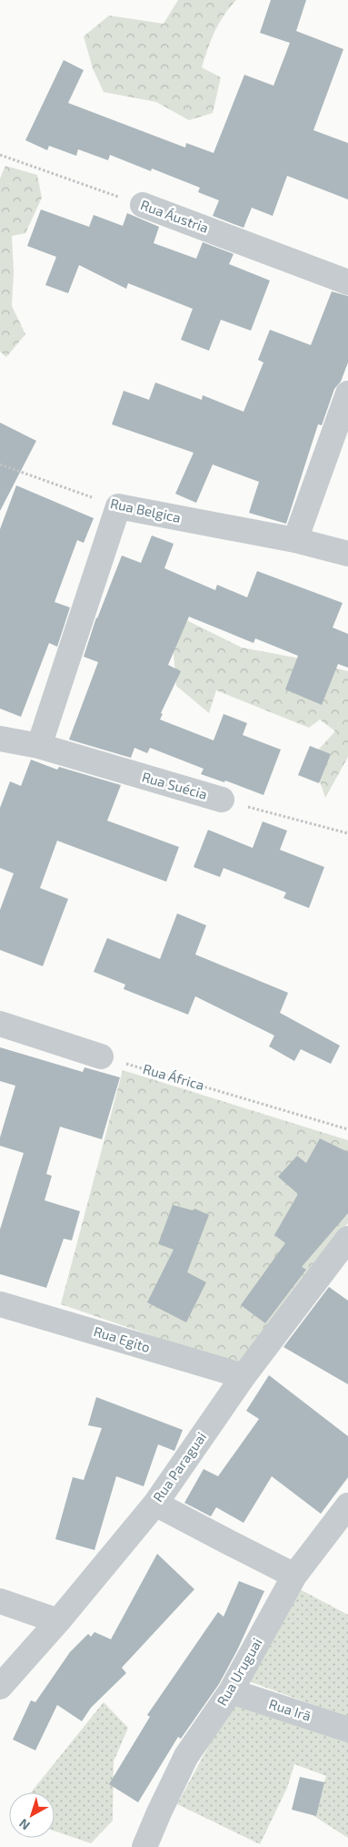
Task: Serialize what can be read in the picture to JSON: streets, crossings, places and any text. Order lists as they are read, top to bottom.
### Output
{
  "streets": {
    "street": [
      "Rua Áustria",
      "Rua Belgica",
      "Rua Suécia",
      "Rua Egito",
      "Rua Paraguai",
      "Rua Uruguai",
      "Rua Irã"
    ],
    "path": ["Rua África"]
  },
  "crossings": [
    ["Rua Egito", "Rua Paraguai"],
    ["Rua Uruguai", "Rua Irã"]
  ],
  "north": "bottom left"
}
